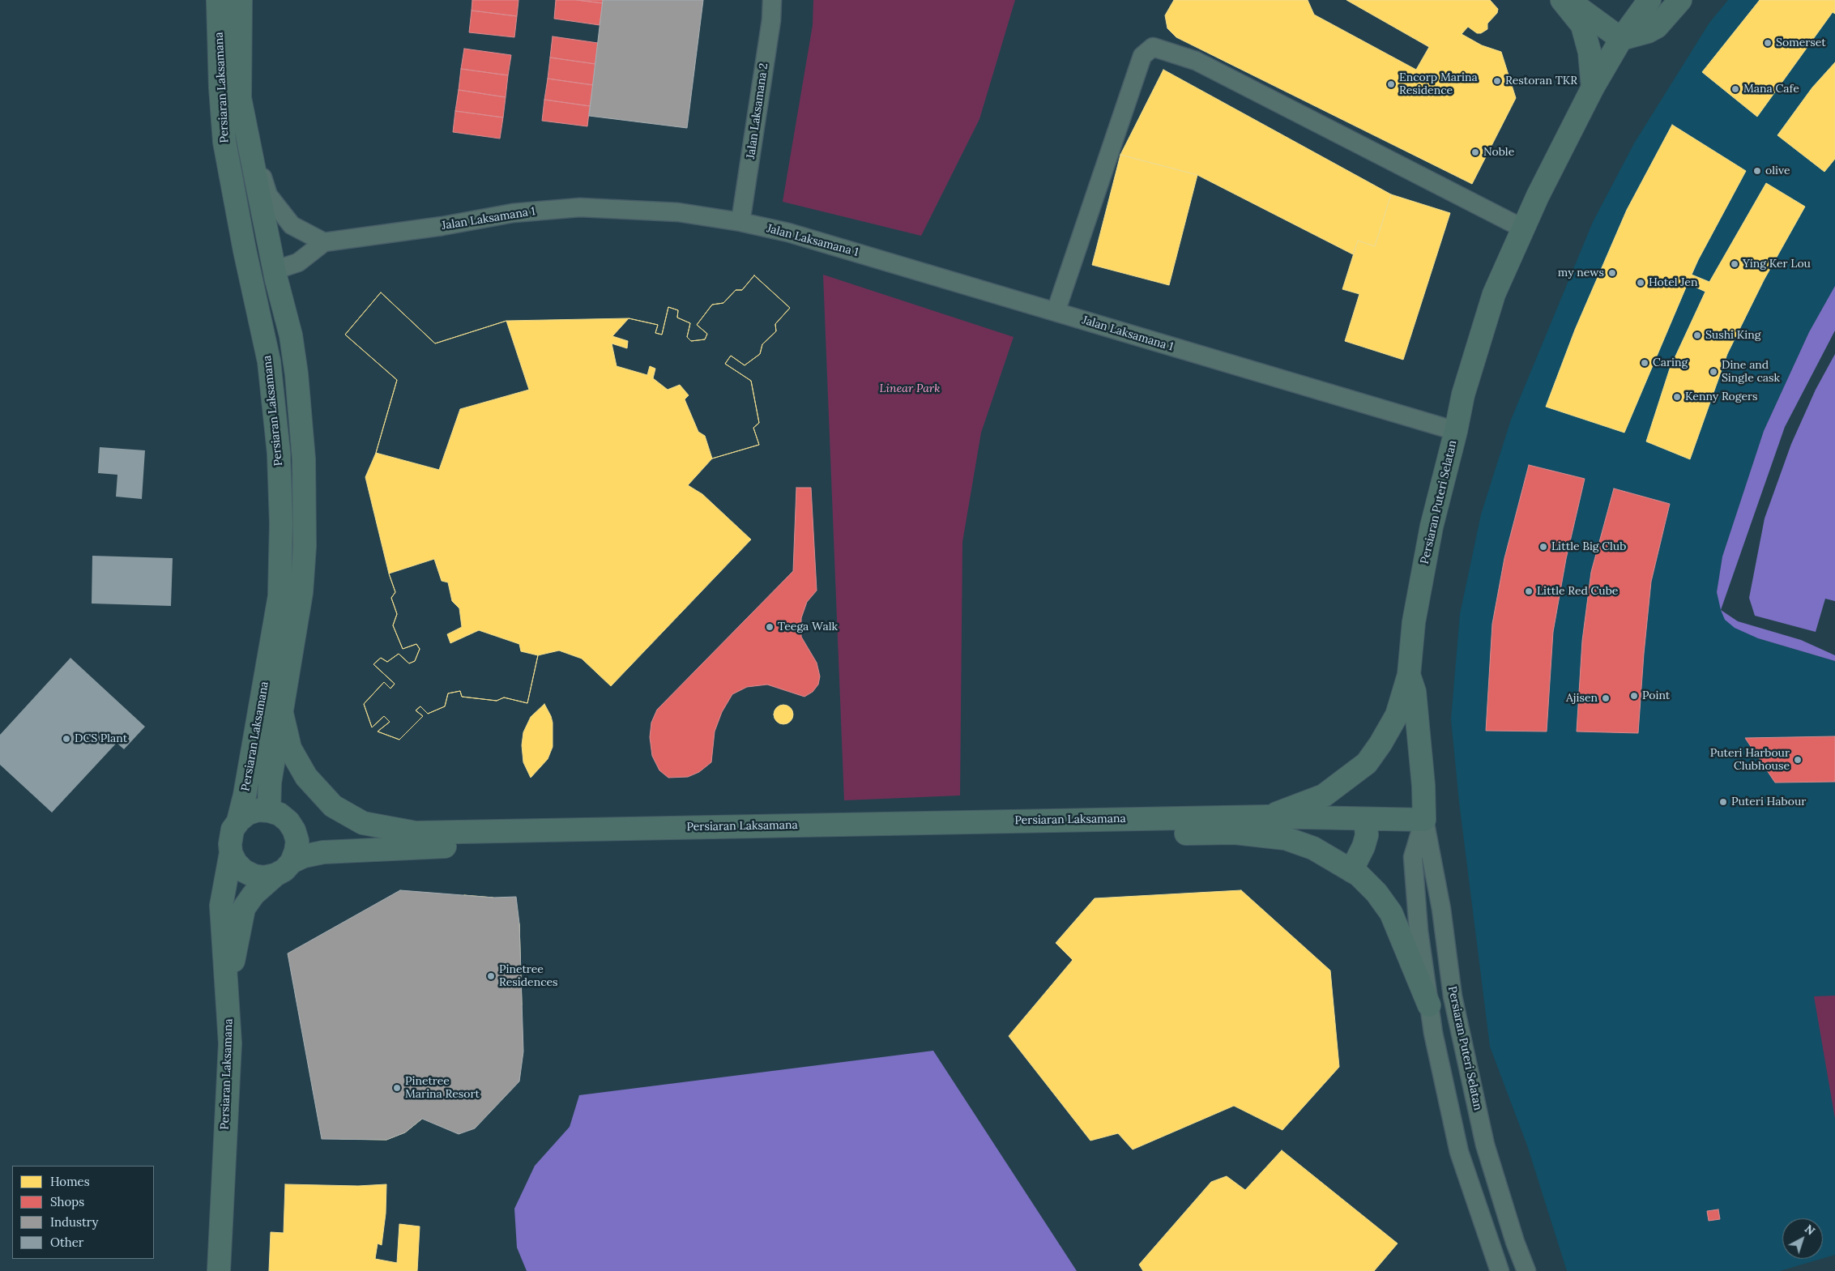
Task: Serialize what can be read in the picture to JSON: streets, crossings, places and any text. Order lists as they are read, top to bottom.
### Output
{
  "streets": {
    "street": [
      "Persiaran Laksamana",
      "Jalan Laksamana 2",
      "Jalan Laksamana 1",
      "Persiaran Puteri Selatan"
    ]
  },
  "crossings": [
    ["Persiaran Laksamana", "Persiaran Puteri Selatan"],
    ["Jalan Laksamana 2", "Jalan Laksamana 1"],
    ["Jalan Laksamana 1", "Persiaran Puteri Selatan"]
  ],
  "parks": ["Linear Park"],
  "places": [
    "Somerset",
    "Restoran TKR",
    "Encorp Marina Residence",
    "Mana Cafe",
    "Noble",
    "olive",
    "Ying Ker Lou",
    "my news",
    "Hotel Jen",
    "Sushi King",
    "Caring",
    "Dine and Single cask",
    "Kenny Rogers",
    "Little Big Club",
    "Little Red Cube",
    "Teega Walk",
    "Point",
    "Ajisen",
    "DCS Plant",
    "Puteri Harbour Clubhouse",
    "Puteri Habour",
    "Pinetree Residences",
    "Pinetree Marina Resort"
  ],
  "legend": [
    "Homes",
    "Shops",
    "Industry",
    "Other"
  ],
  "north": "top right"
}
